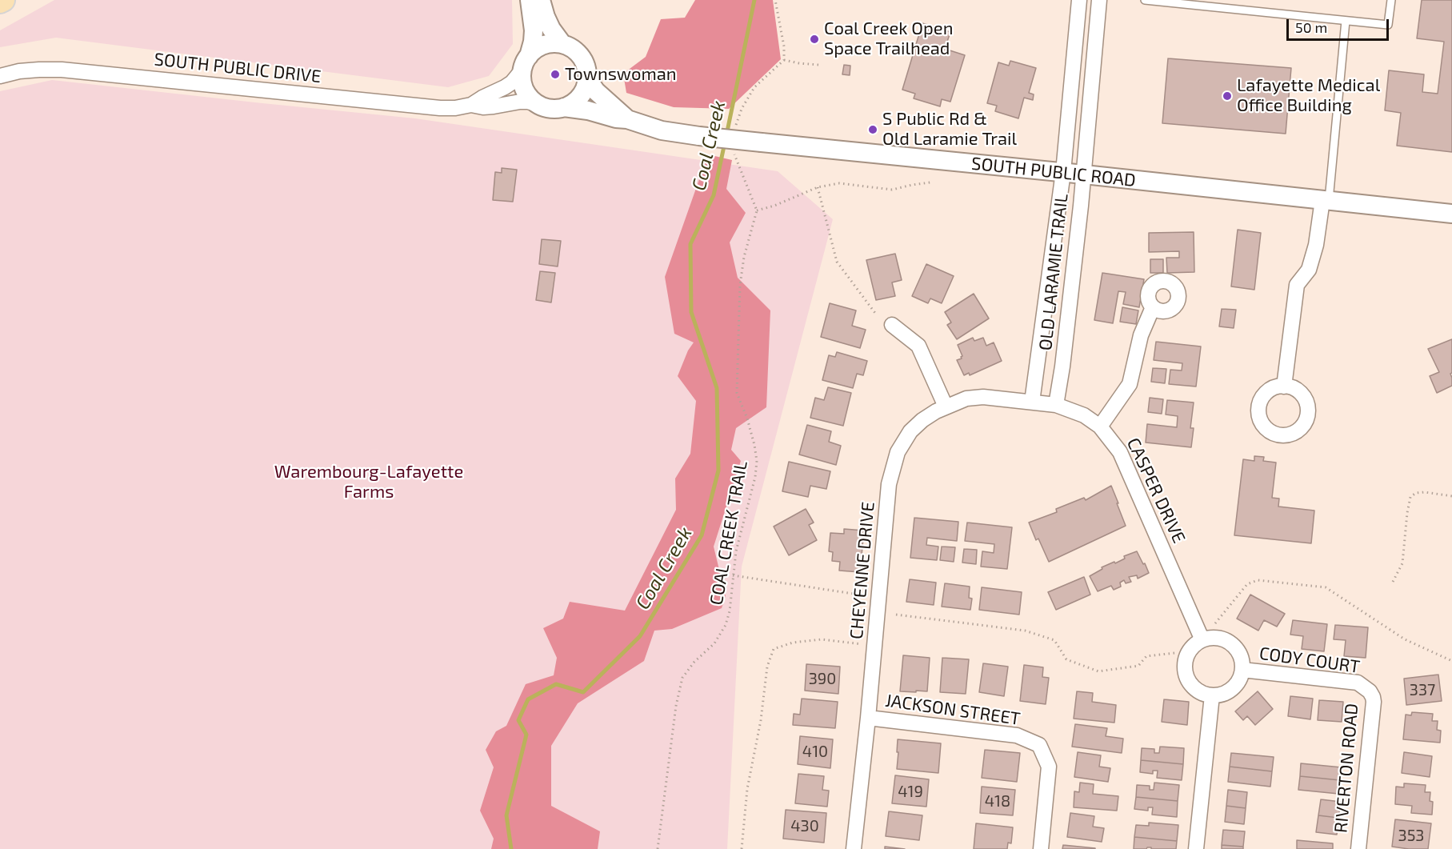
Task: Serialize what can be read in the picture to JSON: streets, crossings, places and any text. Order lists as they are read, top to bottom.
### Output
{
  "streets": {
    "street": [
      "SOUTH PUBLIC DRIVE",
      "SOUTH PUBLIC ROAD",
      "OLD LARAMIE TRAIL",
      "CASPER DRIVE",
      "CHEYENNE DRIVE",
      "CODY COURT",
      "JACKSON STREET",
      "RIVERTON ROAD"
    ],
    "path": ["COAL CREEK TRAIL"]
  },
  "crossings": [
    ["SOUTH PUBLIC ROAD", "OLD LARAMIE TRAIL"],
    ["OLD LARAMIE TRAIL", "CASPER DRIVE"],
    ["OLD LARAMIE TRAIL", "CHEYENNE DRIVE"],
    ["CASPER DRIVE", "CHEYENNE DRIVE"],
    ["CASPER DRIVE", "CODY COURT"],
    ["CHEYENNE DRIVE", "JACKSON STREET"],
    ["CODY COURT", "RIVERTON ROAD"]
  ],
  "water": ["Coal Creek"],
  "parks": ["Warembourg-Lafayette Farms"],
  "places": [
    "Coal Creek Open Space Trailhead",
    "Townswoman",
    "Lafayette Medical Office Building",
    "S Public Rd & Old Laramie Trail"
  ],
  "house_numbers": [
    "390",
    "337",
    "410",
    "419",
    "418",
    "430",
    "353"
  ],
  "scale_bar": "50 m"
}
